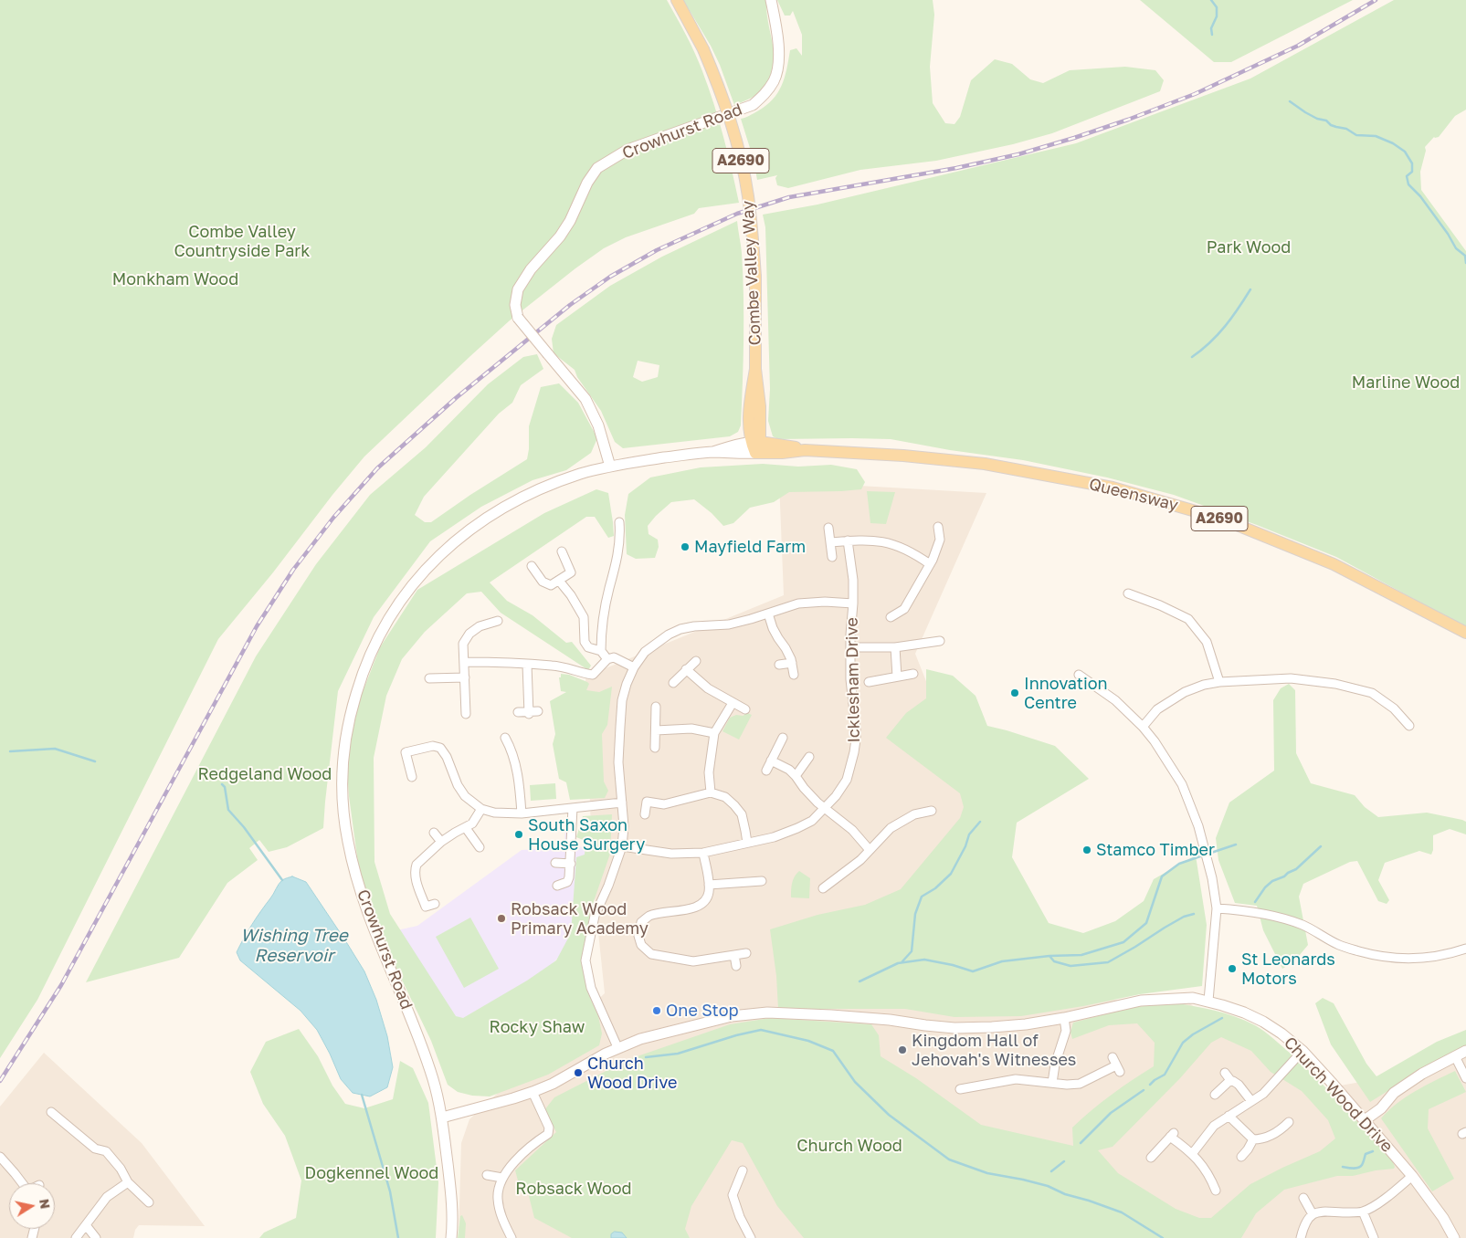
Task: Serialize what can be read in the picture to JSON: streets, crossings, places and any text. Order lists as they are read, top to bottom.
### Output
{
  "streets": {
    "main road": ["A2690", "Combe Valley Way", "Queensway"],
    "street": ["Crowhurst Road", "Icklesham Drive", "Church Wood Drive"]
  },
  "crossings": [
    ["Crowhurst Road", "Queensway"],
    ["Crowhurst Road", "Church Wood Drive"],
    ["Combe Valley Way", "Queensway"]
  ],
  "water": ["Wishing Tree Reservoir"],
  "parks": [
    "Combe Valley Countryside Park",
    "Park Wood",
    "Monkham Wood",
    "Marline Wood",
    "Redgeland Wood",
    "Rocky Shaw",
    "Church Wood",
    "Dogkennel Wood",
    "Robsack Wood"
  ],
  "places": [
    "Mayfield Farm",
    "Innovation Centre",
    "South Saxon House Surgery",
    "Stamco Timber",
    "Robsack Wood Primary Academy",
    "St Leonards Motors",
    "One Stop",
    "Kingdom Hall of Jehovah's Witnesses",
    "Church Wood Drive"
  ],
  "north": "right"
}
